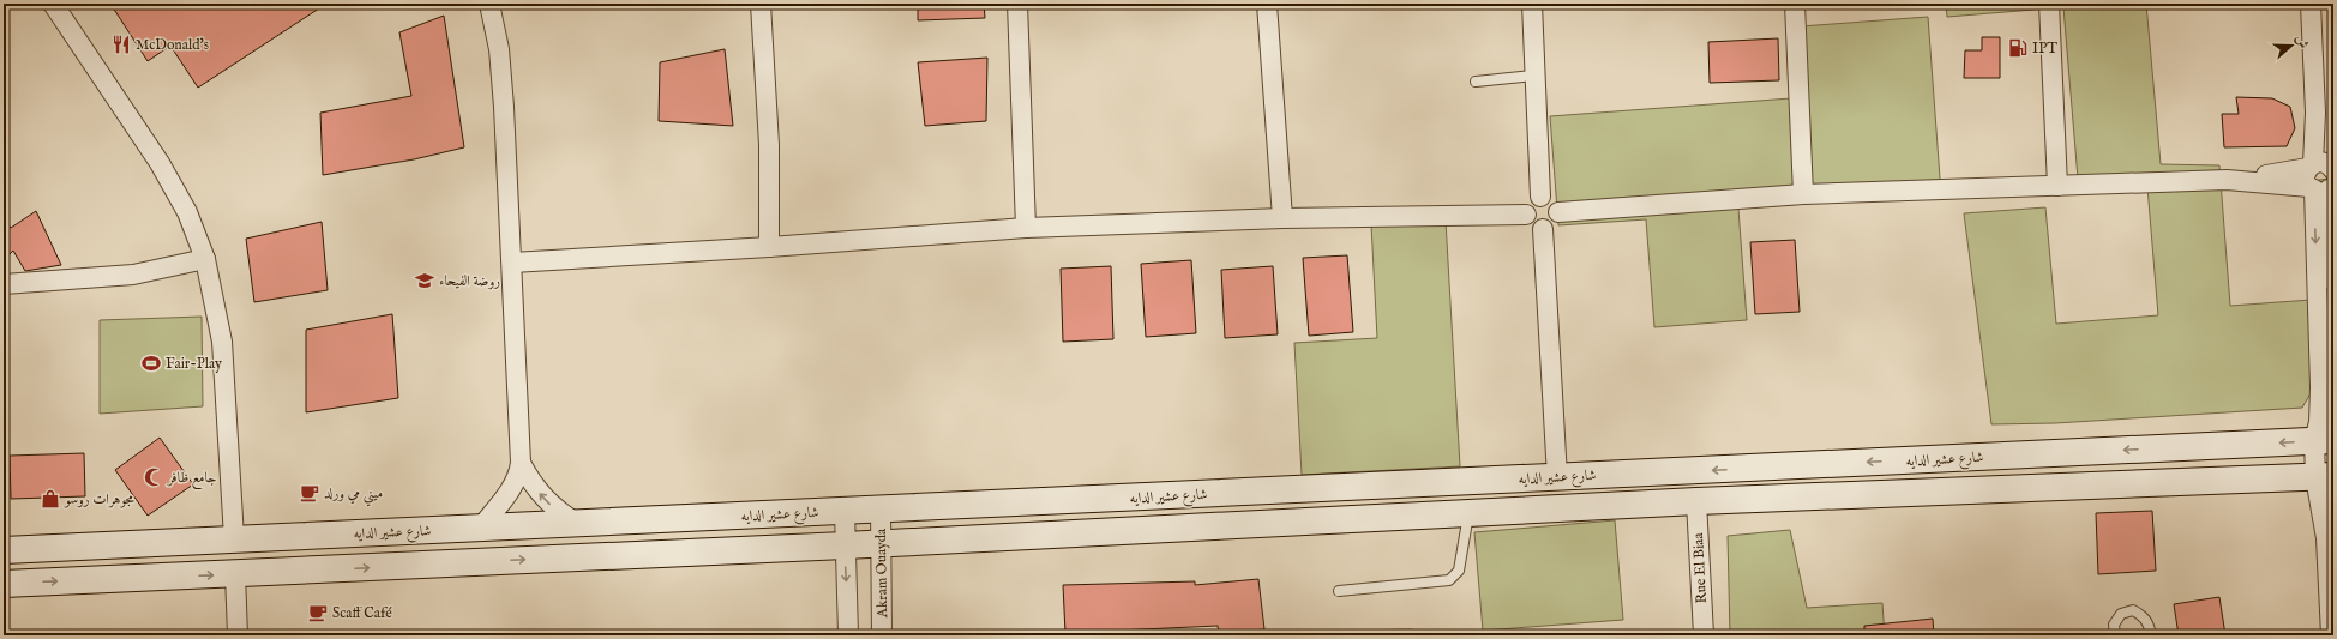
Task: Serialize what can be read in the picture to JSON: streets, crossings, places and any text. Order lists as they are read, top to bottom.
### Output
{
  "streets": {
    "street": ["شارع عشير الدايه", "Rue El Biaa", "Akram Ouayda"]
  },
  "crossings": [
    ["شارع عشير الدايه", "Akram Ouayda"]
  ],
  "places": {
    "restaurant": ["McDonald's"],
    "fuel station": ["IPT"],
    "school or university": ["روضة الفيحاء"],
    "sports": ["Fair-Play"],
    "mosque": ["جامع ظافر"],
    "cafe": ["ميني مي ورلد", "Scaff Café"],
    "shop": ["مجوهرات روسو"]
  },
  "north": "right"
}
